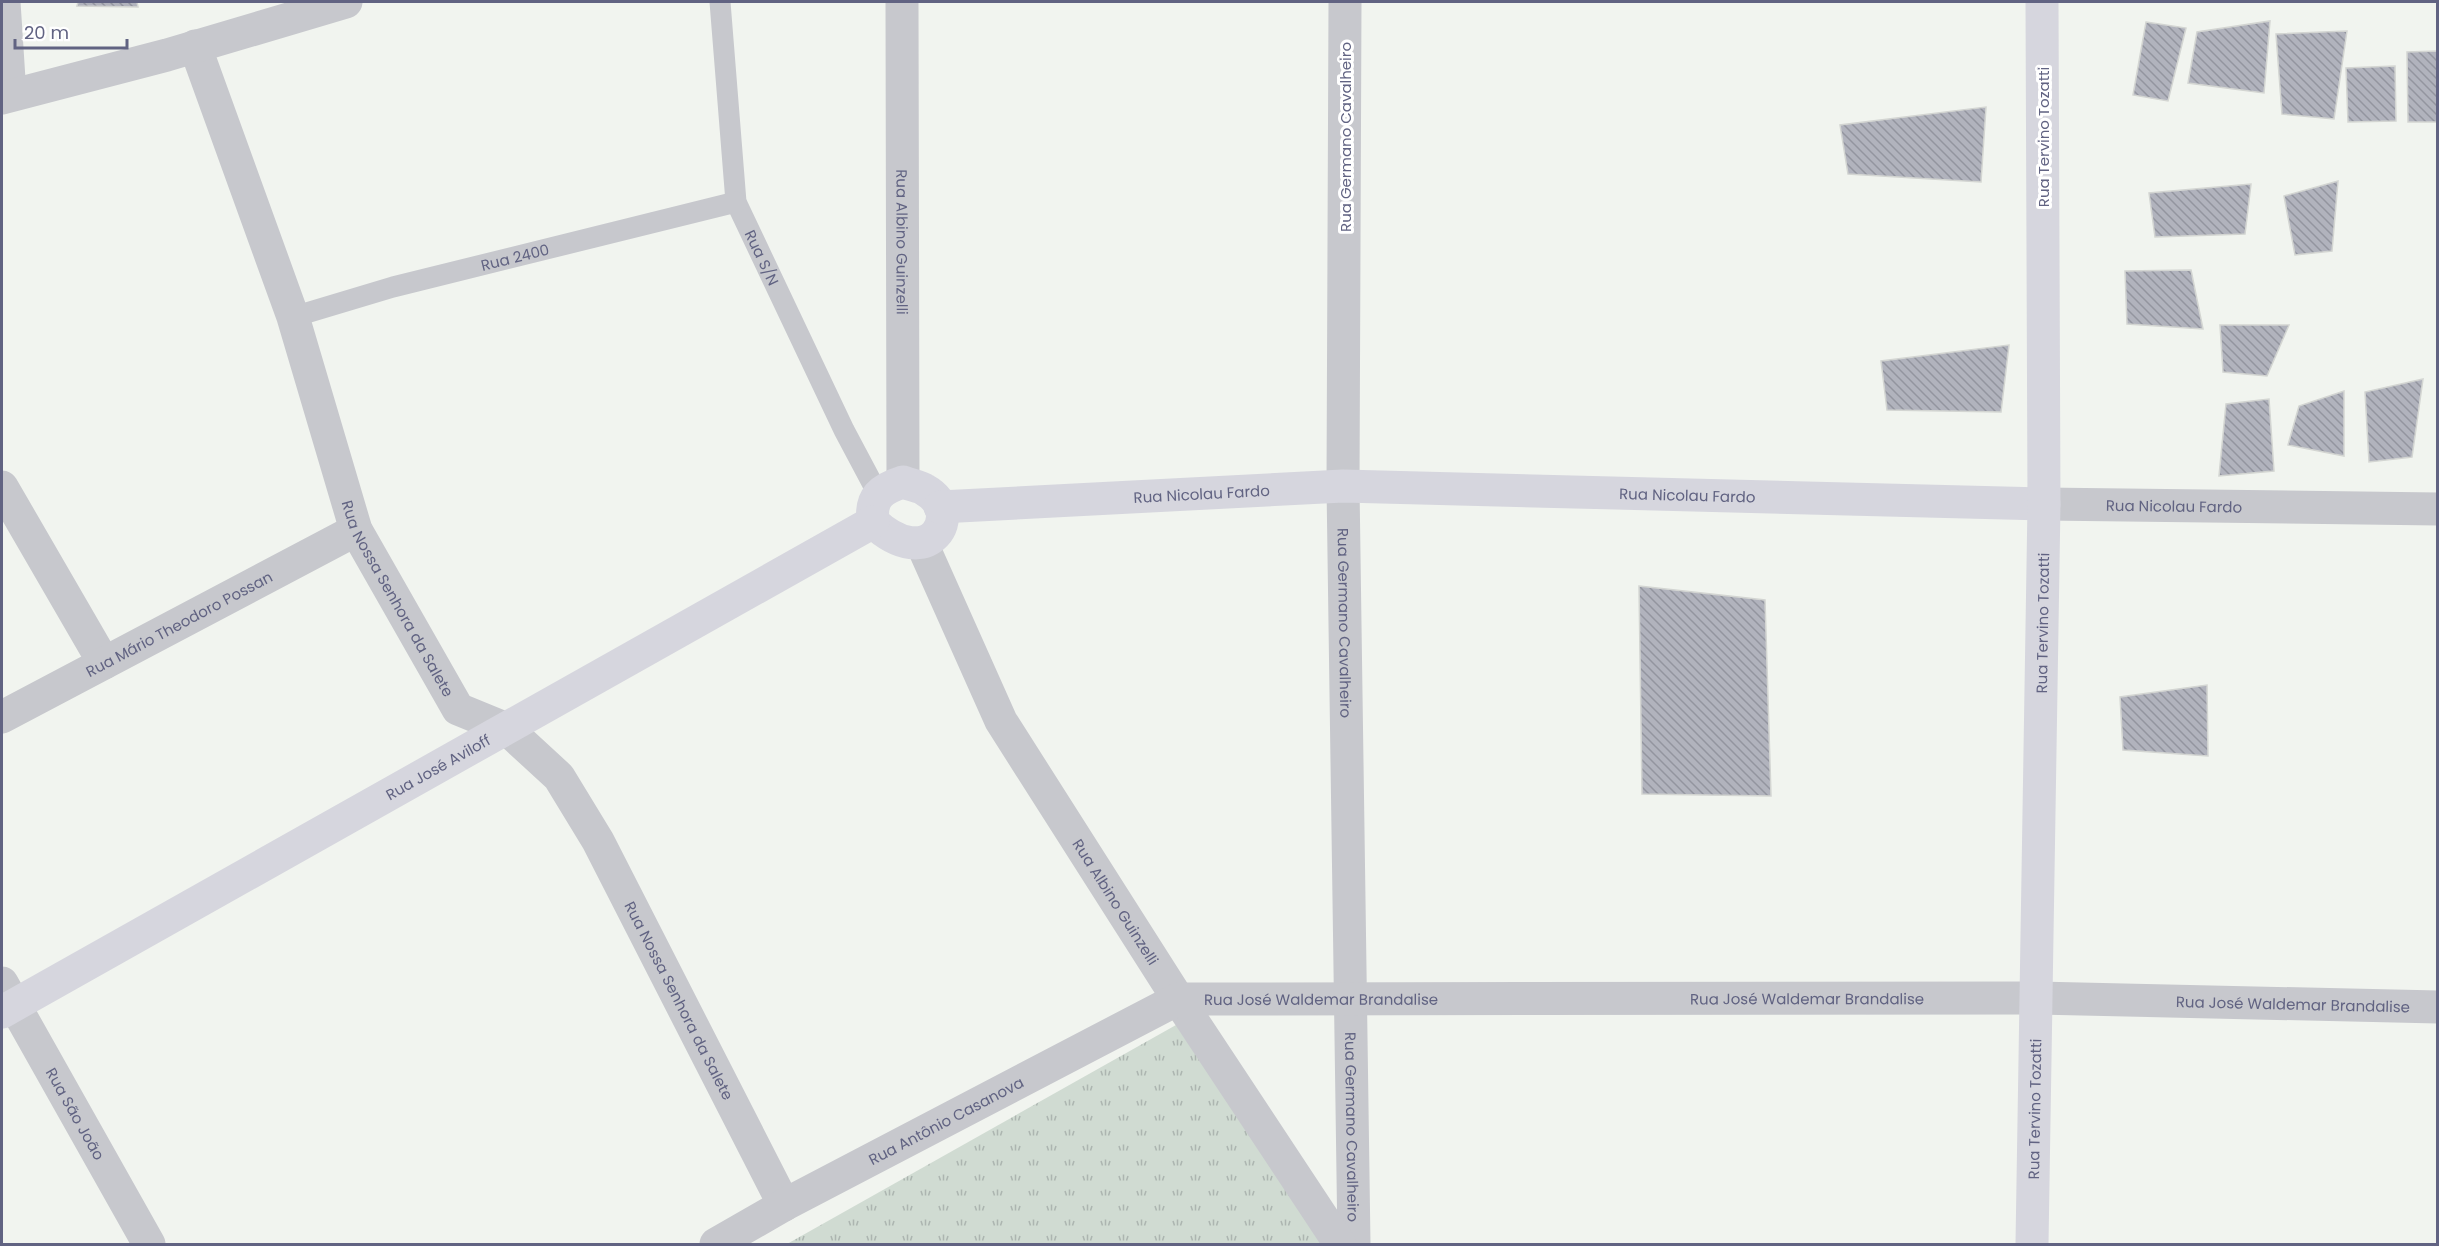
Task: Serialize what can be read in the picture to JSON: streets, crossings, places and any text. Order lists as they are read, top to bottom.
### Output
{
  "streets": {
    "street": [
      "Rua Germano Cavalheiro",
      "Rua Tervino Tozatti",
      "Rua Albino Guinzelli",
      "Rua Nicolau Fardo",
      "Rua Nossa Senhora da Salete",
      "Rua Mário Theodoro Possan",
      "Rua José Aviloff",
      "Rua José Waldemar Brandalise",
      "Rua São João",
      "Rua Antônio Casanova"
    ],
    "lane": ["Rua 2400", "Rua S/N"]
  },
  "crossings": [
    ["Rua Germano Cavalheiro", "Rua Nicolau Fardo"],
    ["Rua Germano Cavalheiro", "Rua José Waldemar Brandalise"],
    ["Rua Tervino Tozatti", "Rua Nicolau Fardo"],
    ["Rua Tervino Tozatti", "Rua José Waldemar Brandalise"],
    ["Rua Albino Guinzelli", "Rua S/N"],
    ["Rua Albino Guinzelli", "Rua Nicolau Fardo"],
    ["Rua Albino Guinzelli", "Rua José Aviloff"],
    ["Rua Albino Guinzelli", "Rua José Waldemar Brandalise"],
    ["Rua Albino Guinzelli", "Rua Antônio Casanova"],
    ["Rua 2400", "Rua S/N"],
    ["Rua 2400", "Rua Nossa Senhora da Salete"],
    ["Rua S/N", "Rua Nicolau Fardo"],
    ["Rua S/N", "Rua José Aviloff"],
    ["Rua Nicolau Fardo", "Rua José Aviloff"],
    ["Rua Nossa Senhora da Salete", "Rua Mário Theodoro Possan"],
    ["Rua Nossa Senhora da Salete", "Rua José Aviloff"],
    ["Rua Nossa Senhora da Salete", "Rua Antônio Casanova"],
    ["Rua José Aviloff", "Rua São João"],
    ["Rua José Waldemar Brandalise", "Rua Antônio Casanova"]
  ],
  "scale_bar": "20 m"
}
